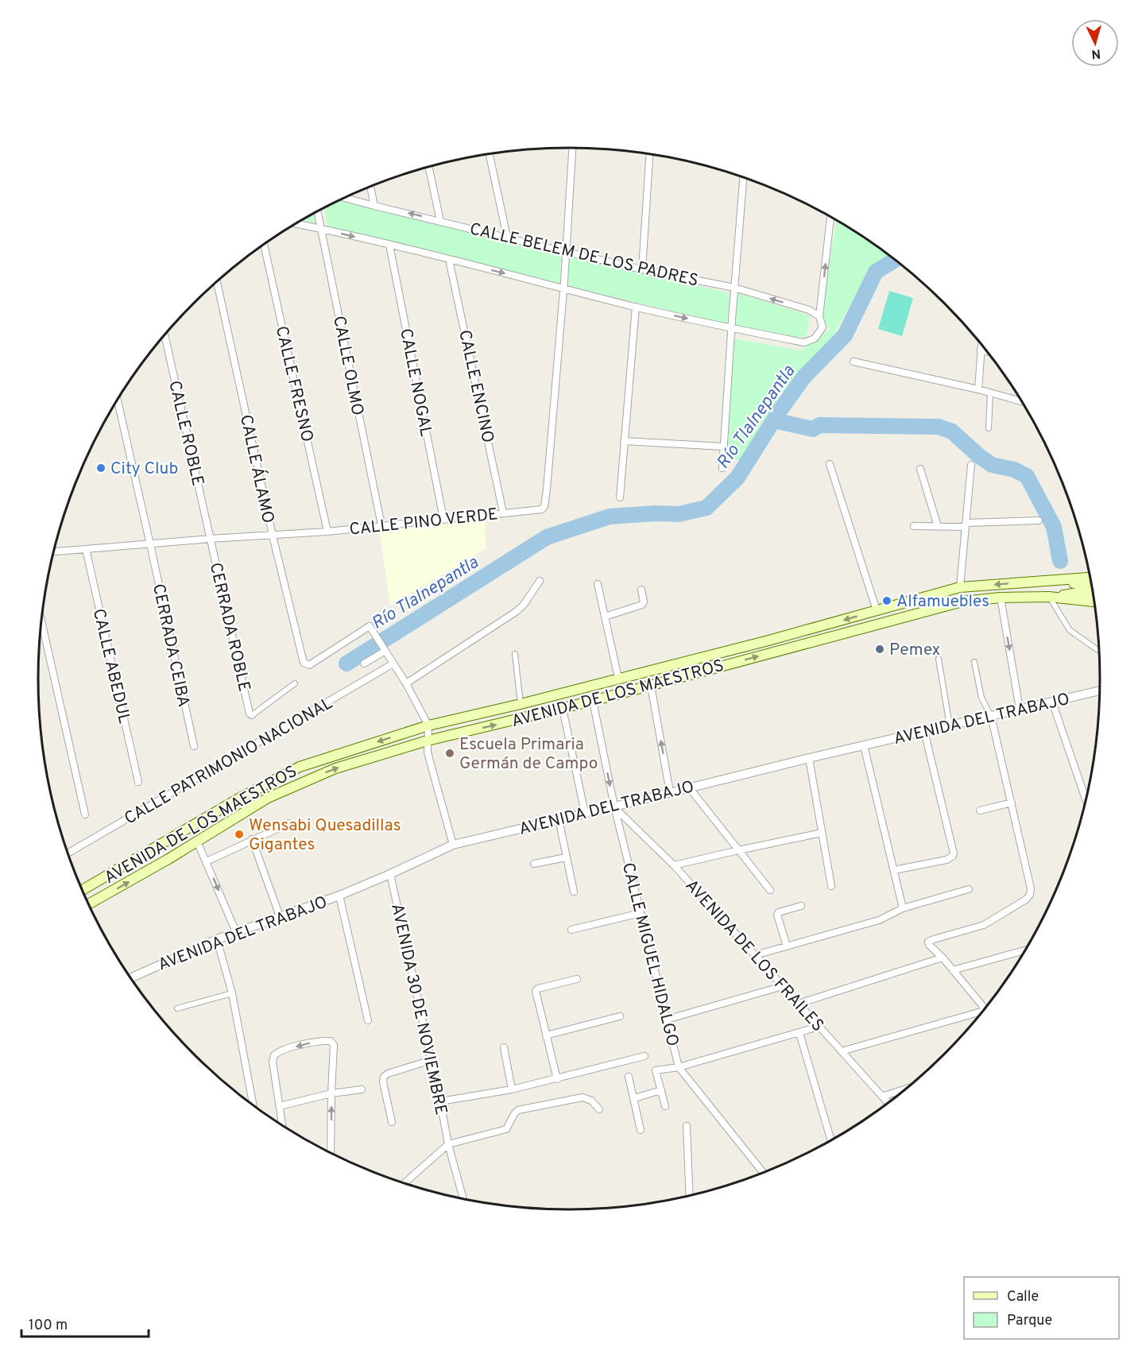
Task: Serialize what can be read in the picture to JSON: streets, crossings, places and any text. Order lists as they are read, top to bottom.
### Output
{
  "streets": {
    "main road": ["AVENIDA DE LOS MAESTROS"],
    "street": [
      "CALLE BELEM DE LOS PADRES",
      "CALLE OLMO",
      "CALLE NOGAL",
      "CALLE FRESNO",
      "CALLE ENCINO",
      "CALLE ROBLE",
      "CALLE ÁLAMO",
      "CALLE PINO VERDE",
      "CERRADA ROBLE",
      "CERRADA CEIBA",
      "CALLE ABEDUL",
      "AVENIDA DEL TRABAJO",
      "CALLE PATRIMONIO NACIONAL",
      "CALLE MIGUEL HIDALGO",
      "AVENIDA DE LOS FRAILES",
      "AVENIDA 30 DE NOVIEMBRE"
    ]
  },
  "crossings": [
    ["CALLE BELEM DE LOS PADRES", "CALLE PINO VERDE"],
    ["CALLE OLMO", "CALLE PINO VERDE"],
    ["CALLE NOGAL", "CALLE PINO VERDE"],
    ["CALLE FRESNO", "CALLE PINO VERDE"],
    ["CALLE ENCINO", "CALLE PINO VERDE"],
    ["CALLE ROBLE", "CALLE PINO VERDE"],
    ["CALLE ROBLE", "CERRADA ROBLE"],
    ["CALLE ÁLAMO", "CALLE PINO VERDE"],
    ["CALLE PINO VERDE", "CERRADA ROBLE"],
    ["CALLE PINO VERDE", "CERRADA CEIBA"],
    ["CALLE PINO VERDE", "CALLE ABEDUL"],
    ["CERRADA ROBLE", "CALLE PATRIMONIO NACIONAL"],
    ["AVENIDA DE LOS MAESTROS", "CALLE MIGUEL HIDALGO"],
    ["AVENIDA DEL TRABAJO", "CALLE MIGUEL HIDALGO"],
    ["AVENIDA DEL TRABAJO", "AVENIDA DE LOS FRAILES"],
    ["AVENIDA DEL TRABAJO", "AVENIDA 30 DE NOVIEMBRE"],
    ["CALLE MIGUEL HIDALGO", "AVENIDA DE LOS FRAILES"]
  ],
  "water": ["Río Tlalnepantla"],
  "places": [
    "City Club",
    "Alfamuebles",
    "Pemex",
    "Escuela Primaria Germán de Campo",
    "Wensabi Quesadillas Gigantes"
  ],
  "legend": ["Calle", "Parque"],
  "scale_bar": "100 m",
  "north": "bottom"
}
